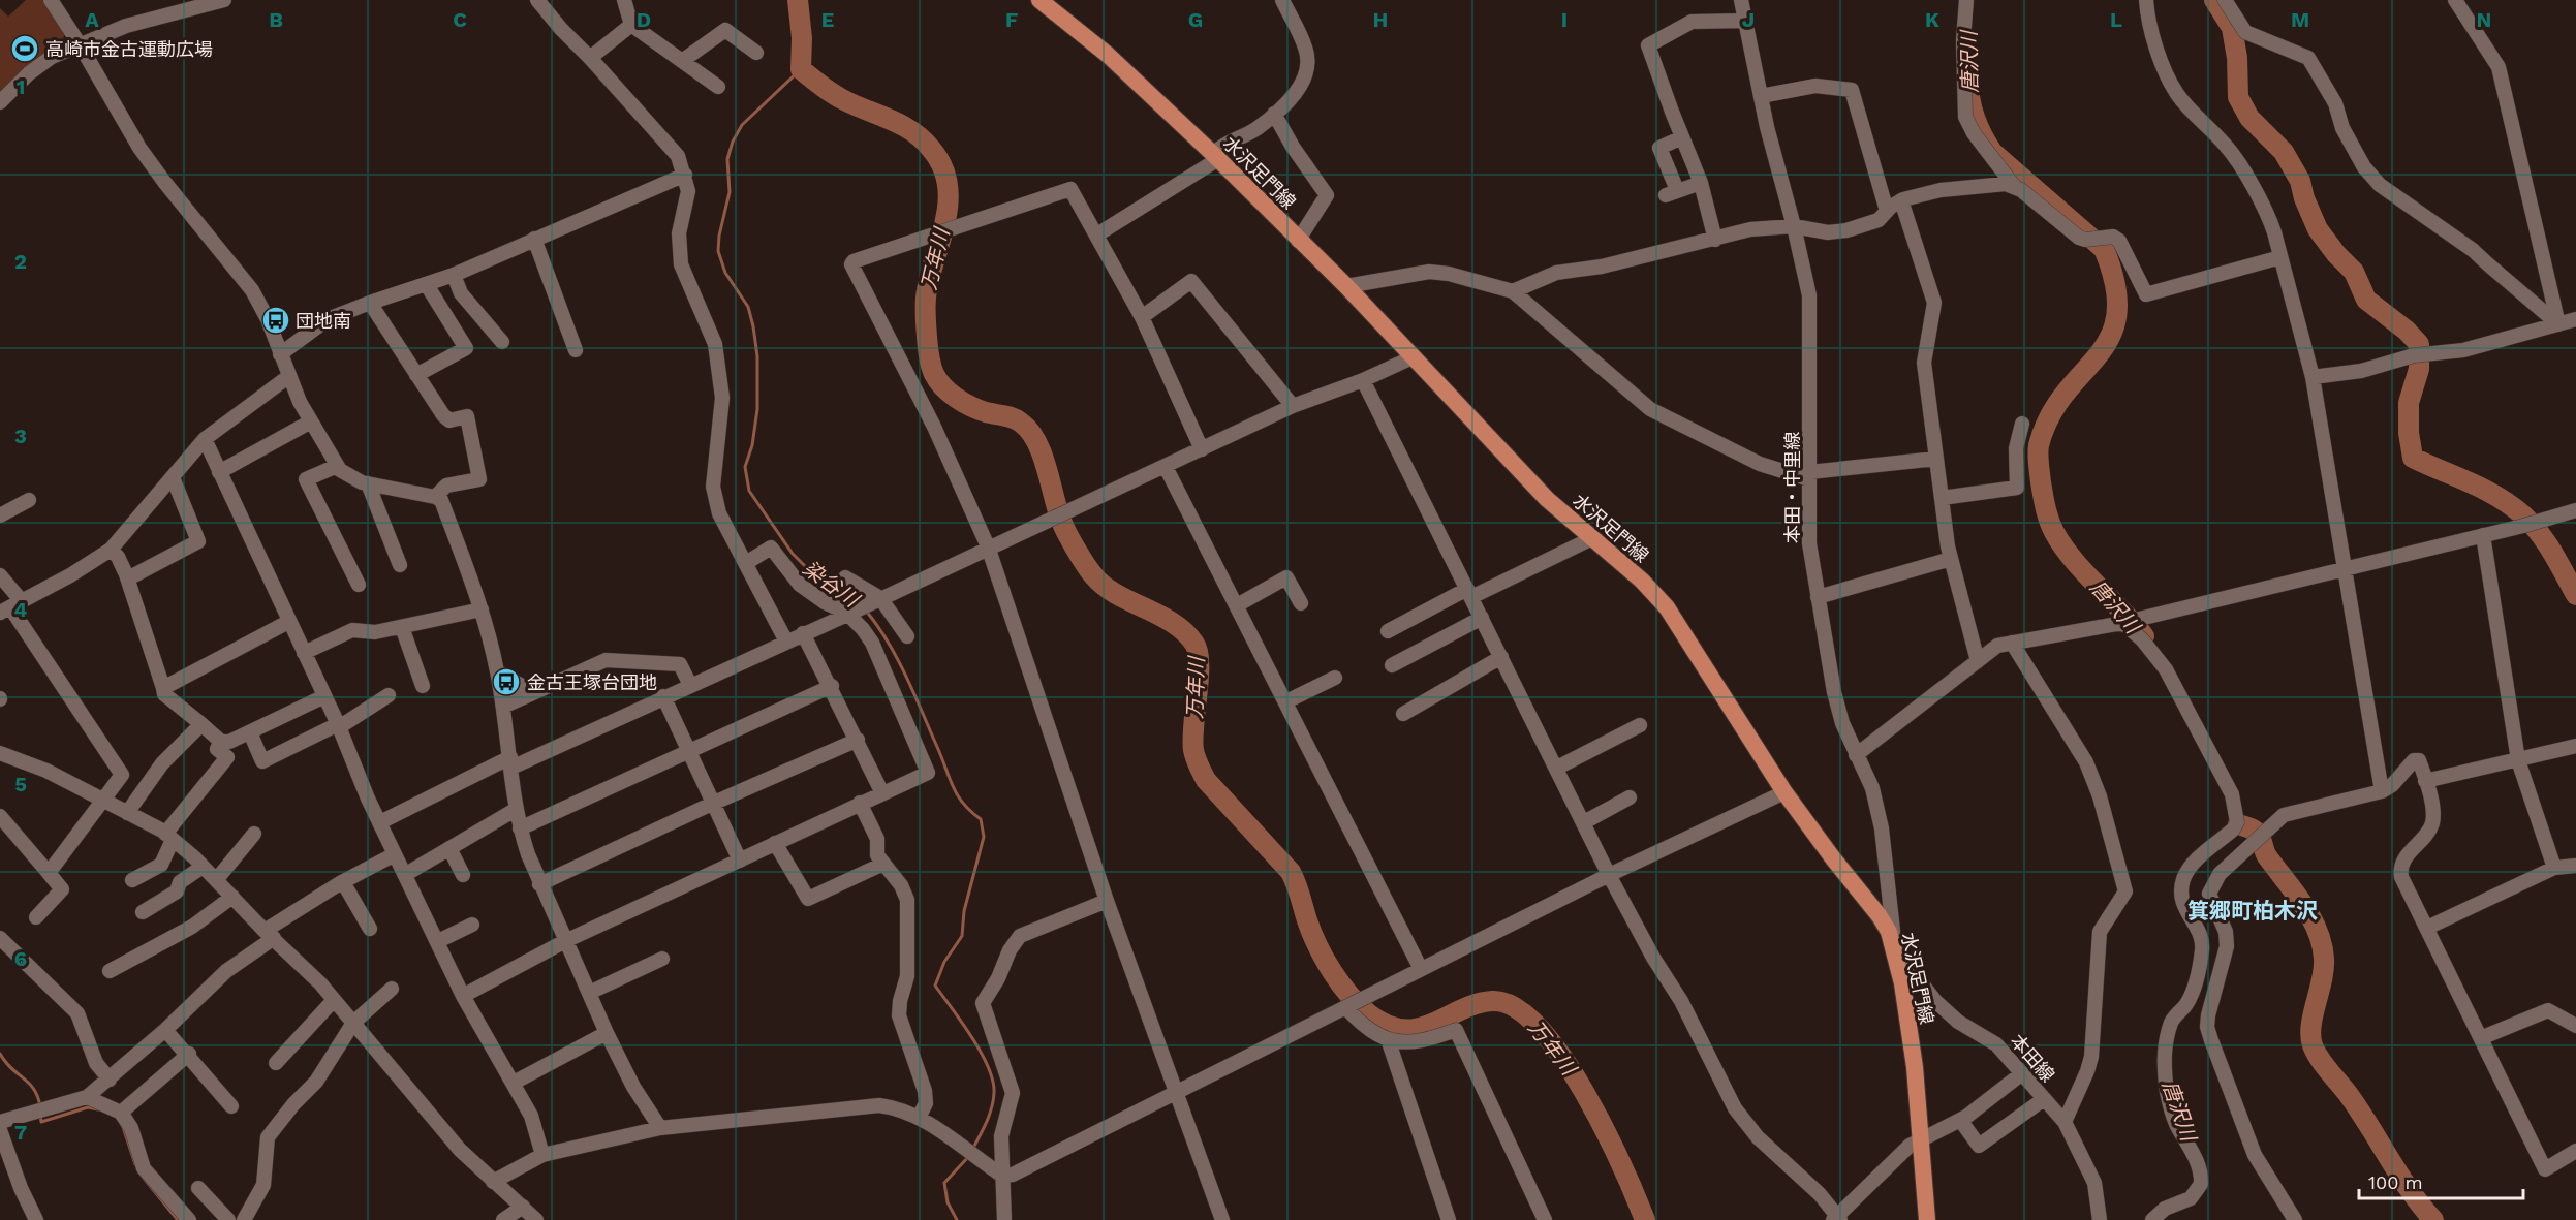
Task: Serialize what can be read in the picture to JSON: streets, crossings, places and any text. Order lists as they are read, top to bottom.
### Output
{
  "streets": {
    "main road": ["水沢足門線"],
    "street": ["本田・中里線", "本田線"]
  },
  "crossings": [
    ["水沢足門線", "本田・中里線"],
    ["水沢足門線", "本田線"],
    ["本田・中里線", "本田線"]
  ],
  "districts": ["箕郷町柏木沢"],
  "water": ["唐沢川", "万年川", "染谷川"],
  "places": {
    "sports": ["高崎市金古運動広場"],
    "bus stop": ["団地南", "金古王塚台団地"]
  },
  "scale_bar": "100 m",
  "grid": {
    "columns": [
      "A",
      "B",
      "C",
      "D",
      "E",
      "F",
      "G",
      "H",
      "I",
      "J",
      "K",
      "L",
      "M",
      "N"
    ],
    "rows": [
      "1",
      "2",
      "3",
      "4",
      "5",
      "6",
      "7"
    ]
  }
}
